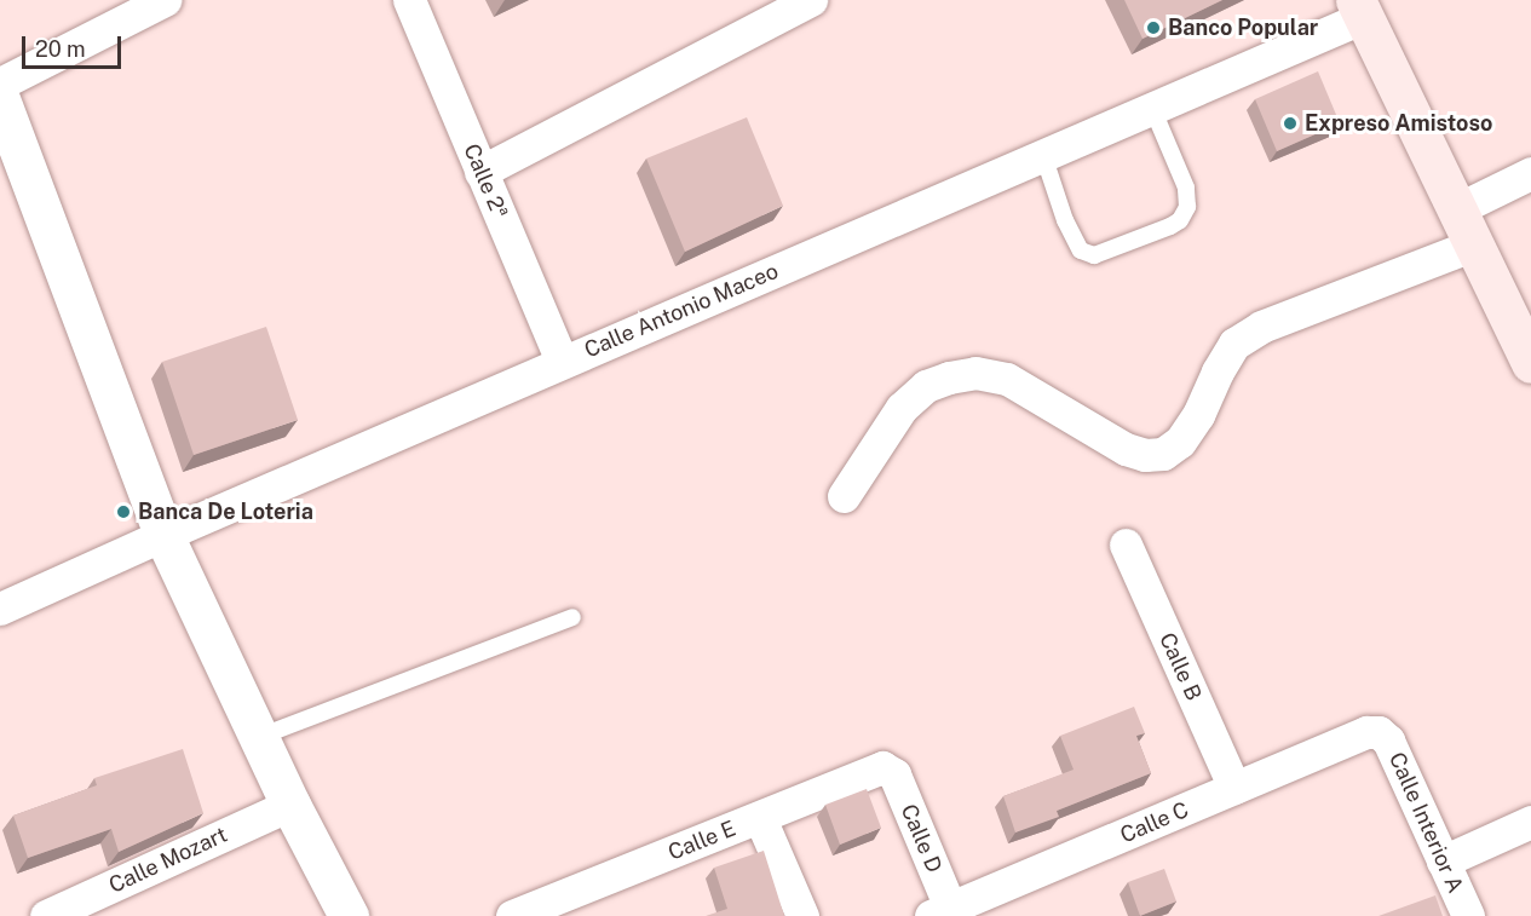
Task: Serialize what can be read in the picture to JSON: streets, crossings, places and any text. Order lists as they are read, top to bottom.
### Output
{
  "streets": {
    "street": [
      "Calle 2ª",
      "Calle Antonio Maceo",
      "Calle B",
      "Calle C",
      "Calle Interior A",
      "Calle D",
      "Calle E",
      "Calle Mozart"
    ]
  },
  "crossings": [
    ["Calle 2ª", "Calle Antonio Maceo"],
    ["Calle B", "Calle C"],
    ["Calle C", "Calle Interior A"],
    ["Calle C", "Calle D"],
    ["Calle D", "Calle E"]
  ],
  "places": ["Banco Popular", "Expreso Amistoso", "Banca De Loteria"],
  "scale_bar": "20 m"
}
